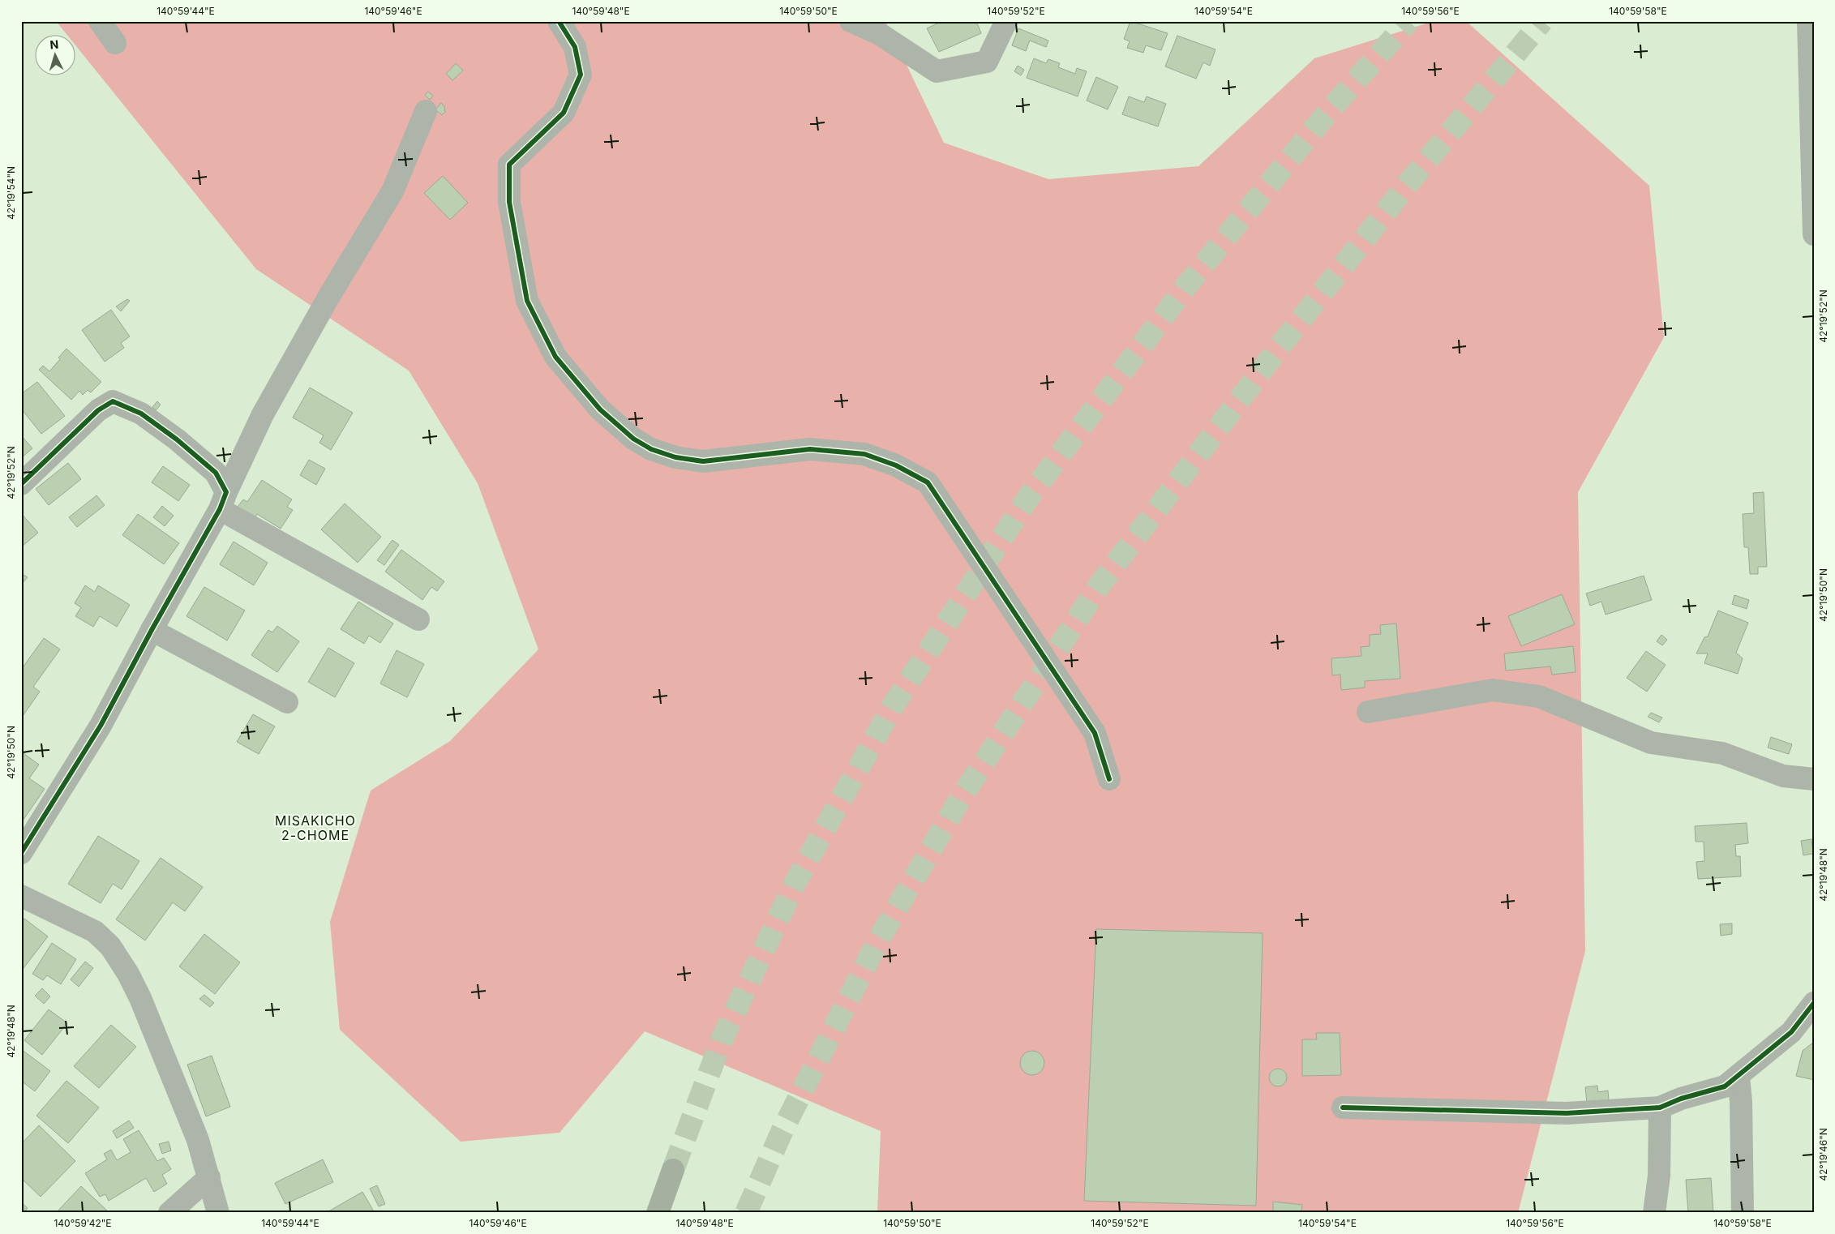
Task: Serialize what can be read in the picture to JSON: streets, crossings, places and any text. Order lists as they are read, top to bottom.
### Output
{
  "districts": ["MISAKICHO 2-CHOME"],
  "north": "top",
  "coordinates": [
    "140°59'44\"E",
    "140°59'46\"E",
    "140°59'48\"E",
    "140°59'50\"E",
    "140°59'52\"E",
    "140°59'54\"E",
    "140°59'56\"E",
    "140°59'58\"E",
    "42°19'54\"N",
    "42°19'52\"N",
    "42°19'50\"N",
    "42°19'48\"N",
    "42°19'46\"N",
    "140°59'42\"E"
  ]
}
